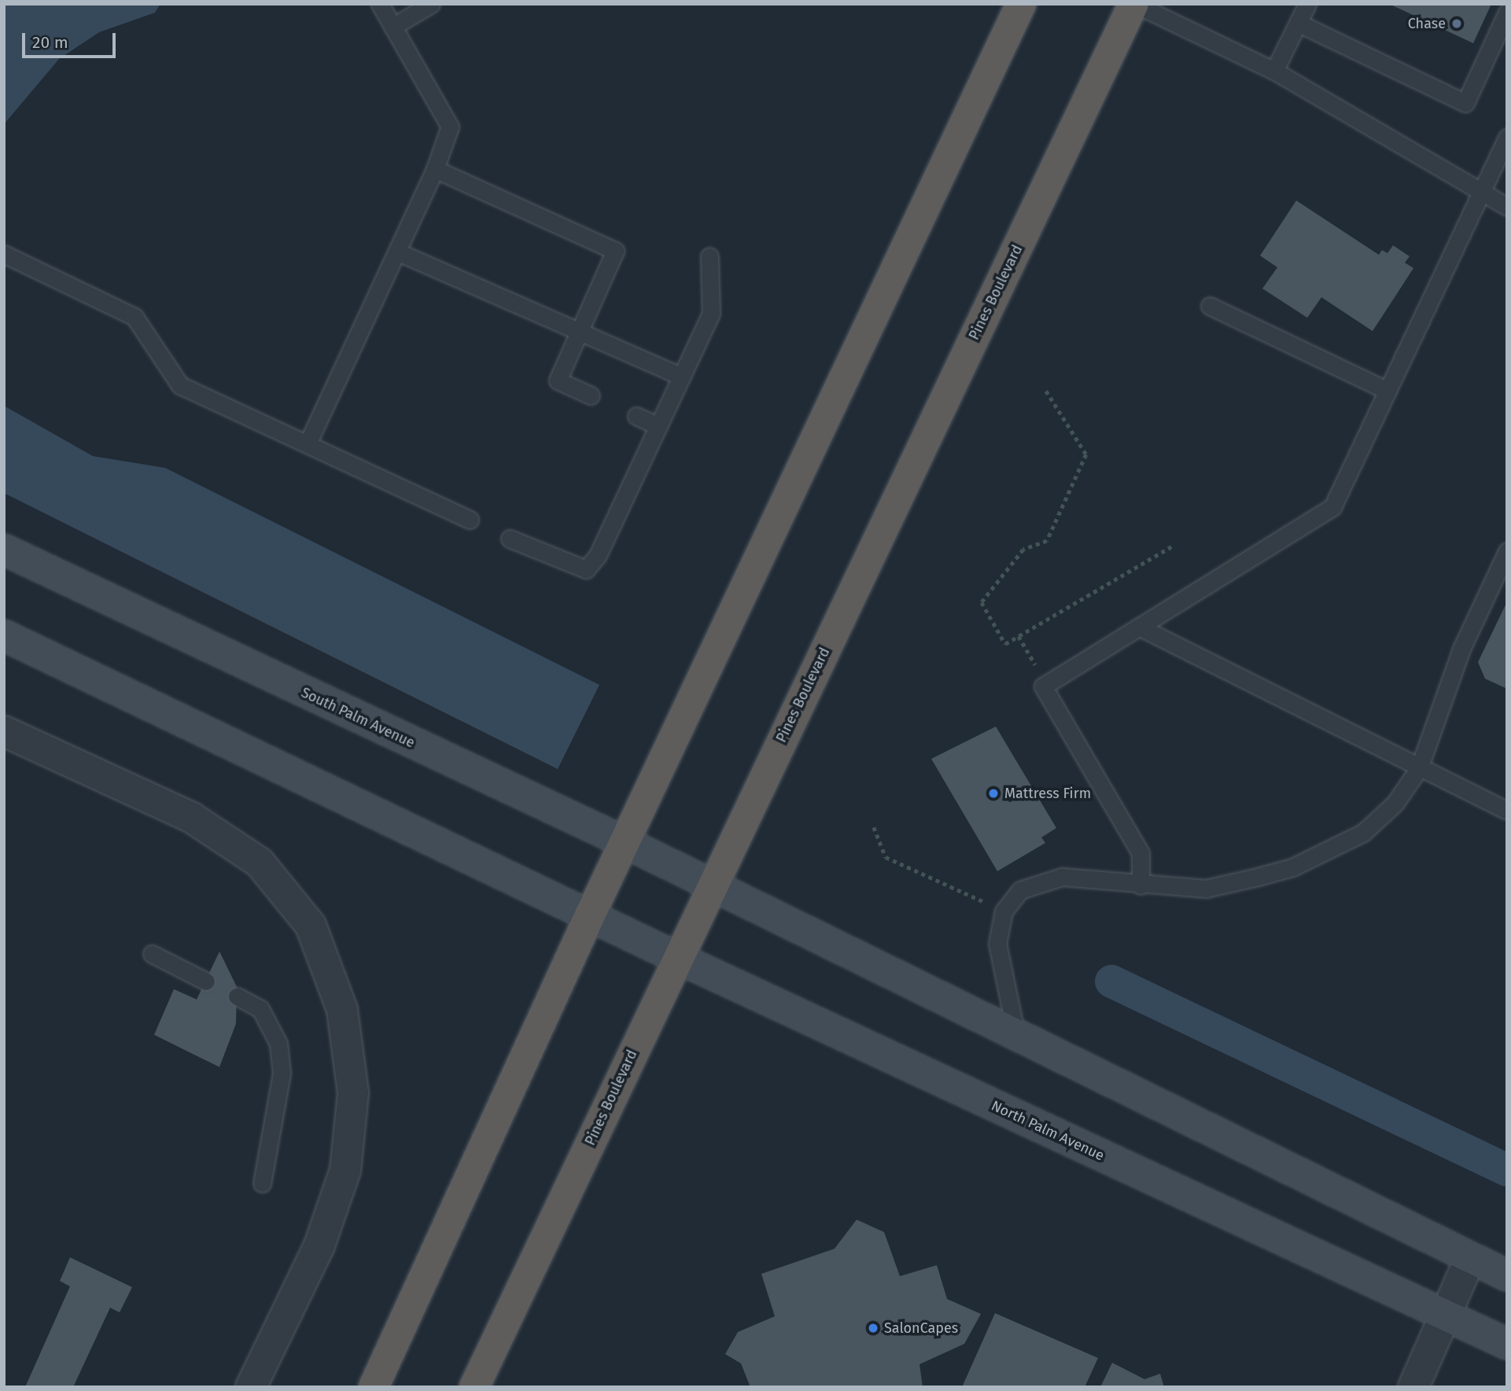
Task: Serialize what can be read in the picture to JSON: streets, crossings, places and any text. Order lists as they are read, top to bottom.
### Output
{
  "streets": {
    "highway": ["Pines Boulevard"],
    "main road": ["South Palm Avenue", "North Palm Avenue"]
  },
  "crossings": [
    ["Pines Boulevard", "South Palm Avenue"],
    ["Pines Boulevard", "North Palm Avenue"]
  ],
  "places": ["Chase", "Mattress Firm", "SalonCapes"],
  "scale_bar": "20 m"
}
